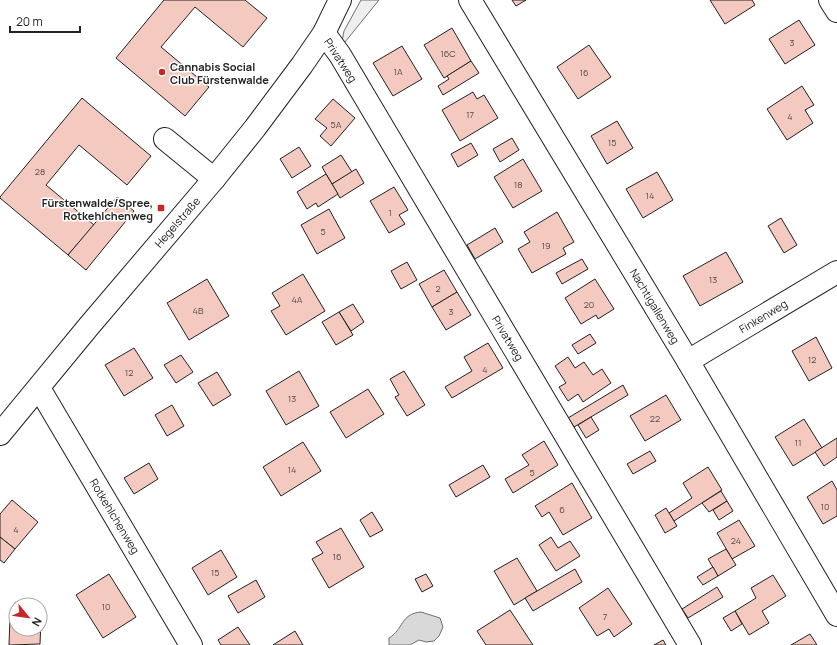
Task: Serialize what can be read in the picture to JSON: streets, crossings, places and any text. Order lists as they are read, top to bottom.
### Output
{
  "streets": {
    "street": [
      "Privatweg",
      "Hegelstraße",
      "Nachtigallenweg",
      "Finkenweg",
      "Rotkehlchenweg"
    ]
  },
  "crossings": [
    ["Privatweg", "Hegelstraße"],
    ["Hegelstraße", "Rotkehlchenweg"],
    ["Nachtigallenweg", "Finkenweg"]
  ],
  "places": {
    "other": ["Cannabis Social Club Fürstenwalde"],
    "transit": ["Fürstenwalde/Spree, Rotkehlchenweg"]
  },
  "house_numbers": [
    "3",
    "16C",
    "1A",
    "16",
    "17",
    "4",
    "5A",
    "15",
    "28",
    "18",
    "14",
    "1",
    "5",
    "19",
    "13",
    "2",
    "4A",
    "20",
    "4B",
    "3",
    "12",
    "4",
    "12",
    "13",
    "22",
    "11",
    "14",
    "5",
    "10",
    "6",
    "4",
    "24",
    "16",
    "15",
    "10",
    "7"
  ],
  "scale_bar": "20 m",
  "north": "bottom right"
}
